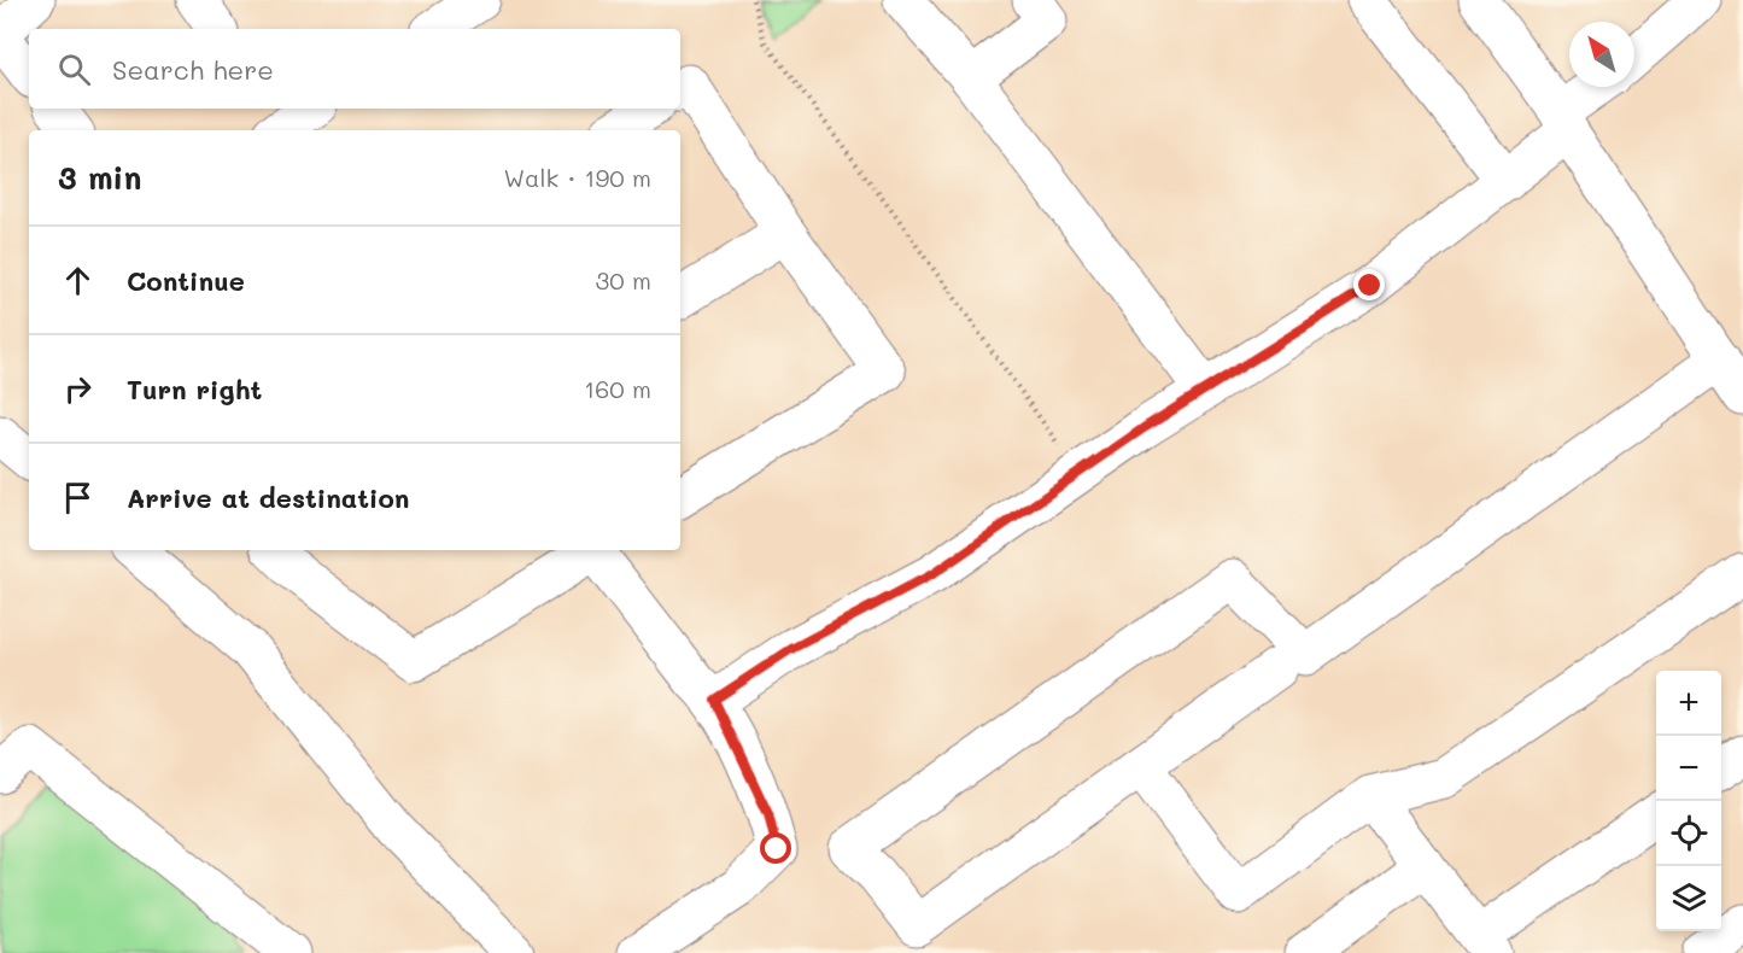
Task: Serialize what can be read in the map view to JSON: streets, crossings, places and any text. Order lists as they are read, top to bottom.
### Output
{
  "north": "top left",
  "page": {
    "search": "Search here",
    "heading": ["3 min", "Walk · 190 m"],
    "list": [
      ["Continue", "30 m"],
      ["Turn right", "160 m"],
      "Arrive at destination"
    ],
    "map_buttons": ["+", "−"]
  }
}
